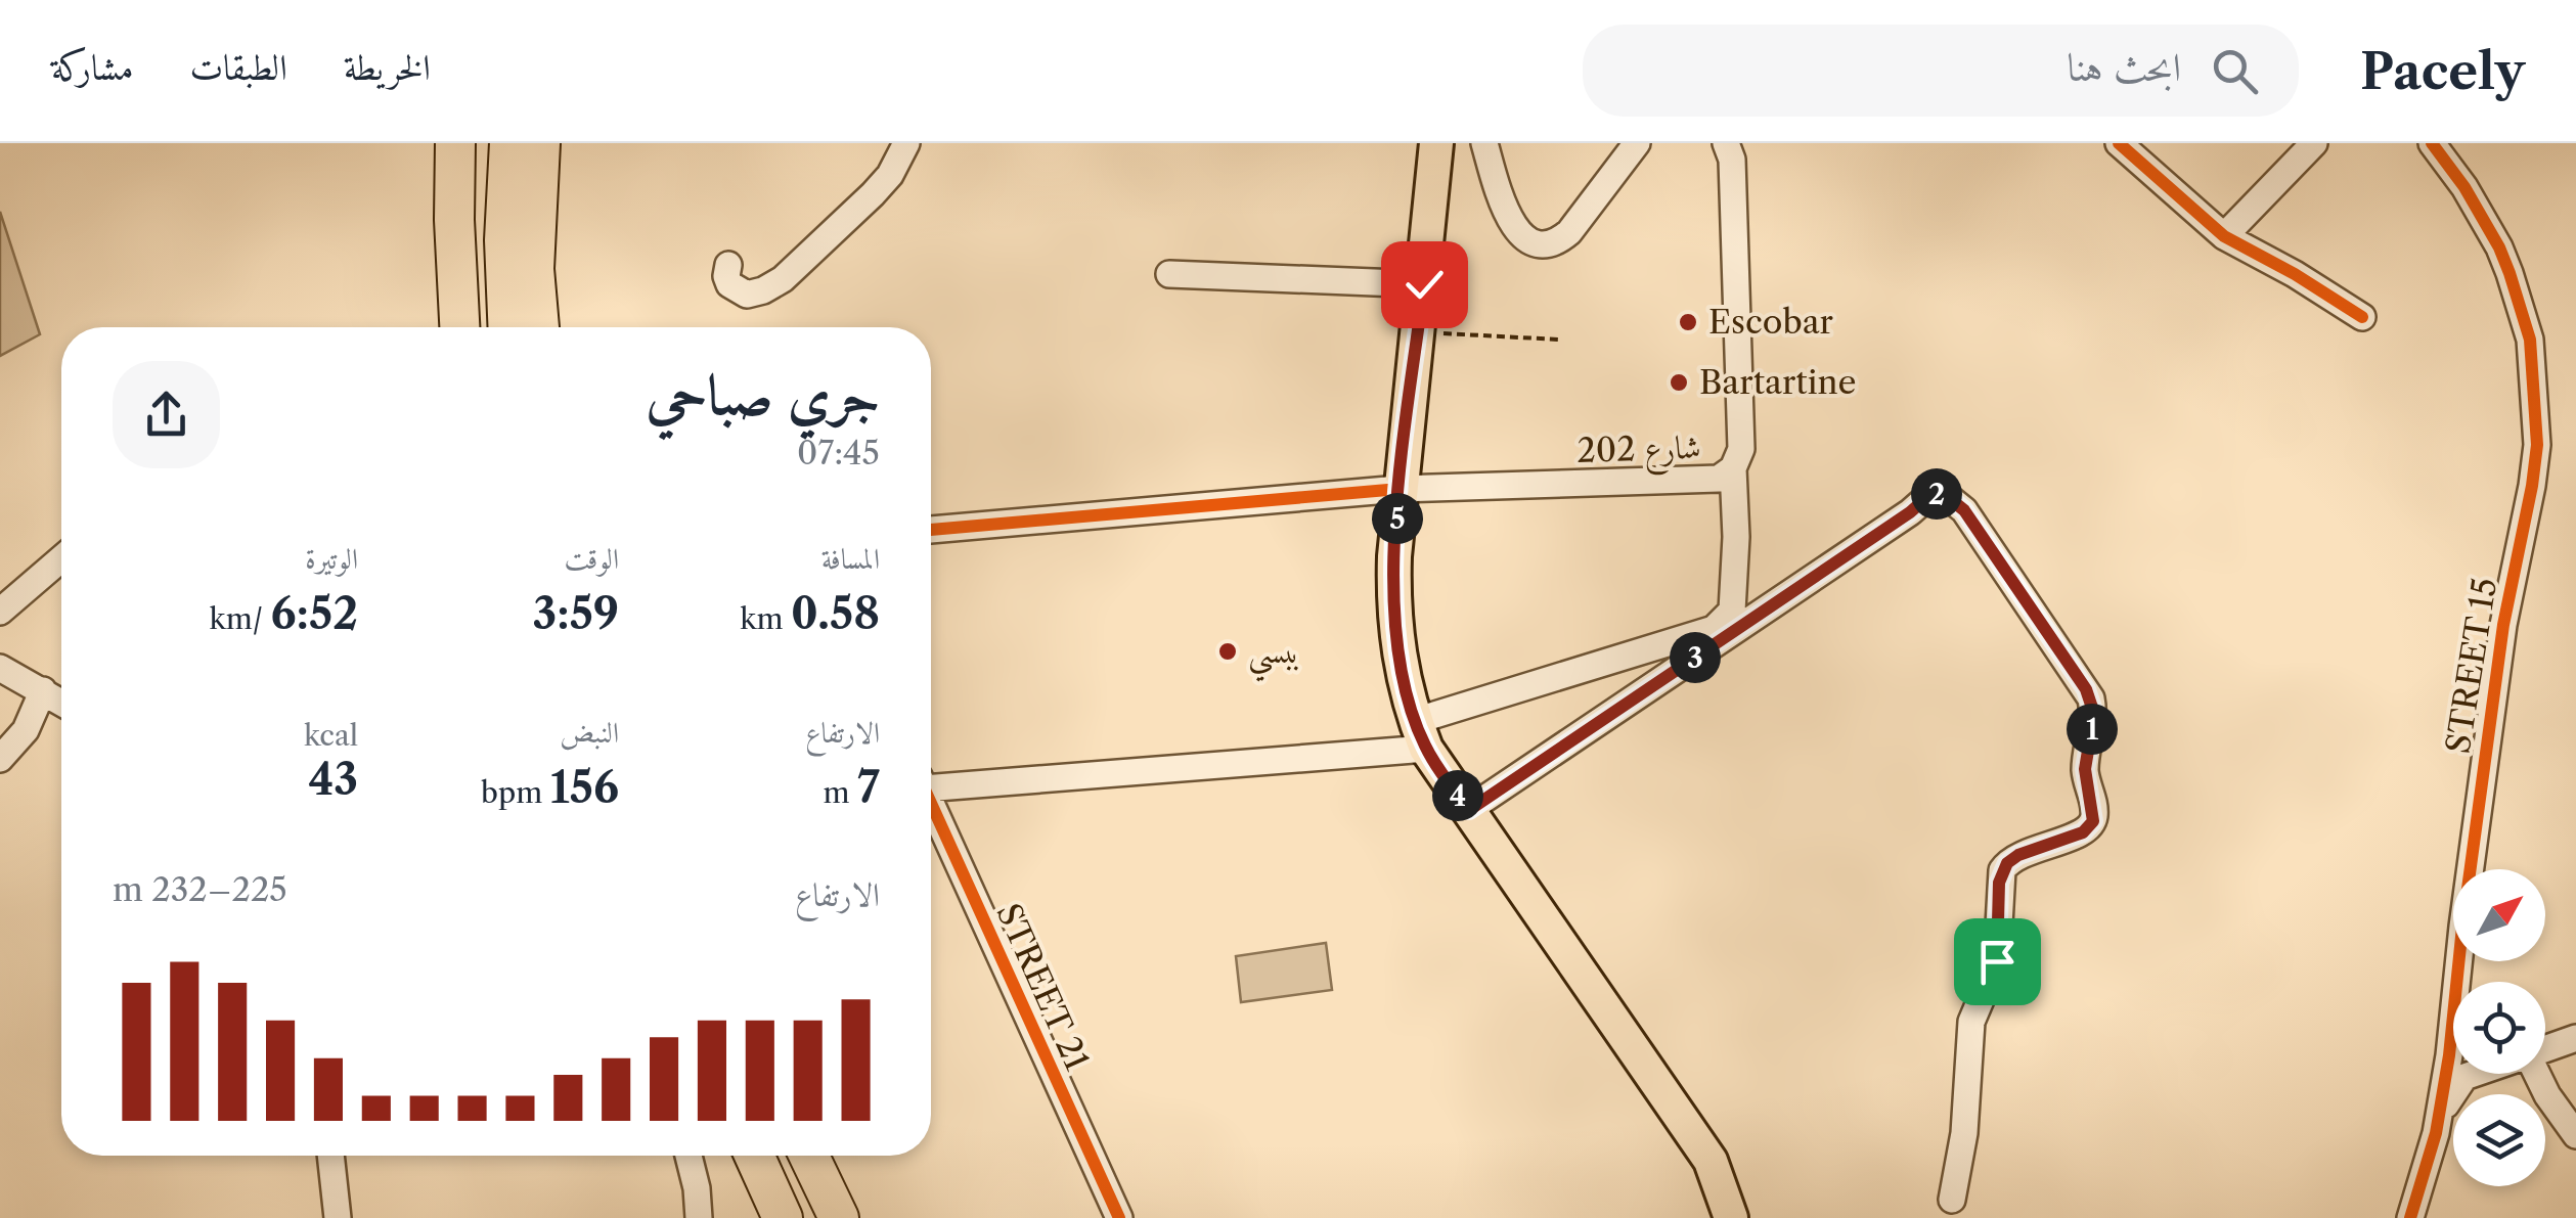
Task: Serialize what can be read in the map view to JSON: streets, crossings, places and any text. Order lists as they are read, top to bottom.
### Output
{
  "streets": {
    "street": ["شارع 202", "STREET 15", "STREET 21"]
  },
  "places": ["Escobar", "Bartartine", "ببسي"],
  "north": "top right",
  "page": {
    "header": "Pacely",
    "search": "ابحث هنا",
    "nav": ["الخريطة", "الطبقات", "مشاركة"],
    "heading": ["جري صباحي", "07:45"],
    "pins": [
      "2",
      "5",
      "3",
      "1",
      "4"
    ],
    "stats": [
      ["المسافة", "0.58 km"],
      ["الوقت", "3:59"],
      ["الوتيرة", "6:52 /km"],
      ["الارتفاع", "7 m"],
      ["النبض", "156 bpm"],
      ["kcal", "43"]
    ],
    "chart": ["الارتفاع", "225–232 m"]
  }
}
